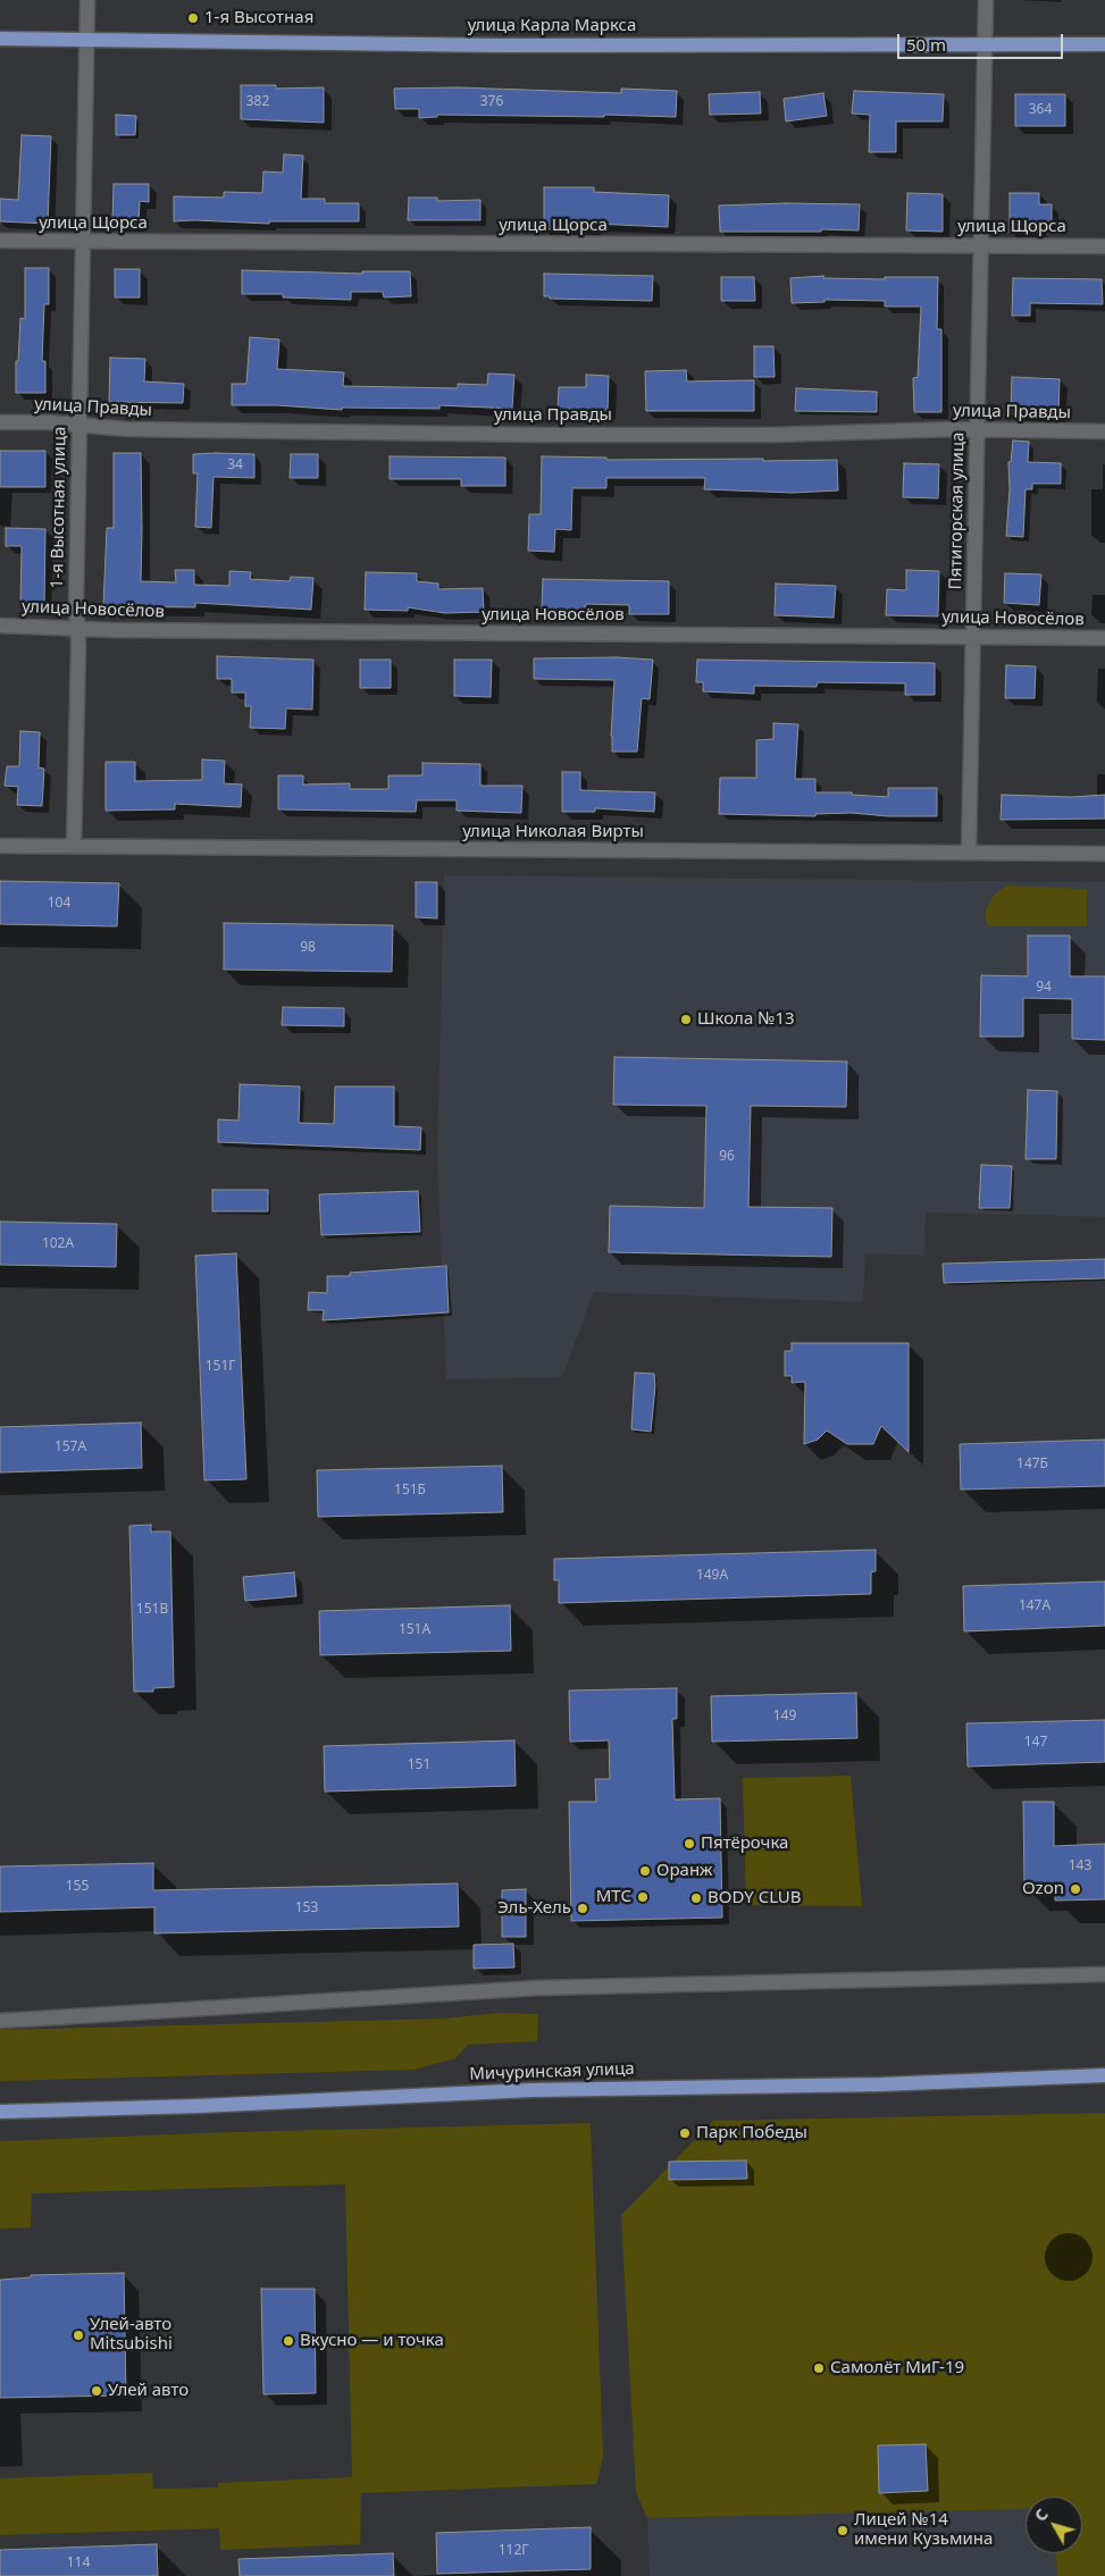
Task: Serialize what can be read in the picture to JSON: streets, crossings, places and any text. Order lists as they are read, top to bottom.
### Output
{
  "streets": {
    "main road": ["улица Карла Маркса", "Мичуринская улица"],
    "street": [
      "улица Щорса",
      "улица Правды",
      "1-я Высотная улица",
      "Пятигорская улица",
      "улица Новосёлов",
      "улица Николая Вирты"
    ]
  },
  "crossings": [
    ["улица Карла Маркса", "1-я Высотная улица"],
    ["улица Карла Маркса", "Пятигорская улица"],
    ["улица Щорса", "1-я Высотная улица"],
    ["улица Щорса", "Пятигорская улица"],
    ["улица Правды", "1-я Высотная улица"],
    ["улица Правды", "Пятигорская улица"],
    ["1-я Высотная улица", "улица Новосёлов"],
    ["1-я Высотная улица", "улица Николая Вирты"],
    ["Пятигорская улица", "улица Новосёлов"],
    ["Пятигорская улица", "улица Николая Вирты"]
  ],
  "places": [
    "1-я Высотная",
    "Школа №13",
    "Пятёрочка",
    "Оранж",
    "Ozon",
    "МТС",
    "BODY CLUB",
    "Эль-Хель",
    "Парк Победы",
    "Улей-авто Mitsubishi",
    "Вкусно — и точка",
    "Самолёт МиГ-19",
    "Улей авто",
    "Лицей №14 имени Кузьмина"
  ],
  "house_numbers": [
    "382",
    "376",
    "364",
    "34",
    "104",
    "98",
    "94",
    "96",
    "102А",
    "151Г",
    "157А",
    "147Б",
    "151Б",
    "149А",
    "147А",
    "151В",
    "151А",
    "149",
    "147",
    "151",
    "143",
    "155",
    "153",
    "112Г",
    "114"
  ],
  "scale_bar": "50 m",
  "north": "top left"
}
